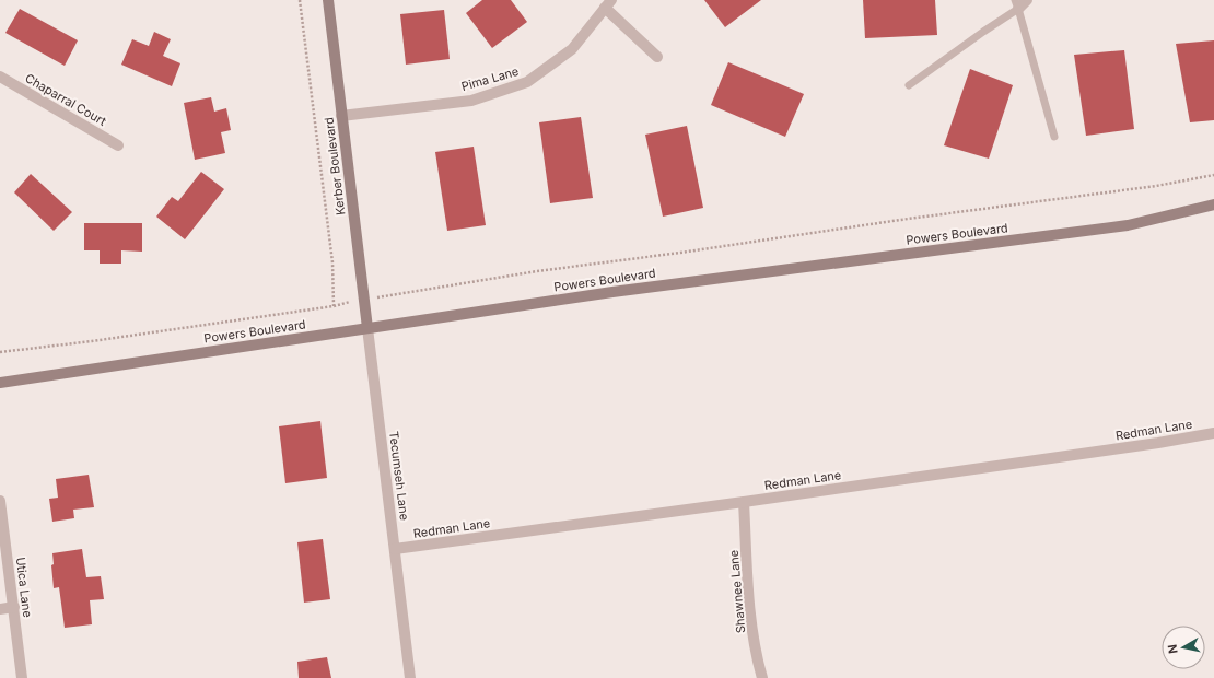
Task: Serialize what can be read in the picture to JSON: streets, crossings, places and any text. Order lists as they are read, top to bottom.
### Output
{
  "streets": {
    "main road": ["Kerber Boulevard", "Powers Boulevard"],
    "street": [
      "Pima Lane",
      "Chaparral Court",
      "Redman Lane",
      "Tecumseh Lane",
      "Utica Lane",
      "Shawnee Lane"
    ]
  },
  "crossings": [
    ["Pima Lane", "Kerber Boulevard"],
    ["Kerber Boulevard", "Powers Boulevard"],
    ["Kerber Boulevard", "Tecumseh Lane"],
    ["Powers Boulevard", "Tecumseh Lane"],
    ["Redman Lane", "Tecumseh Lane"],
    ["Redman Lane", "Shawnee Lane"]
  ],
  "north": "left"
}
